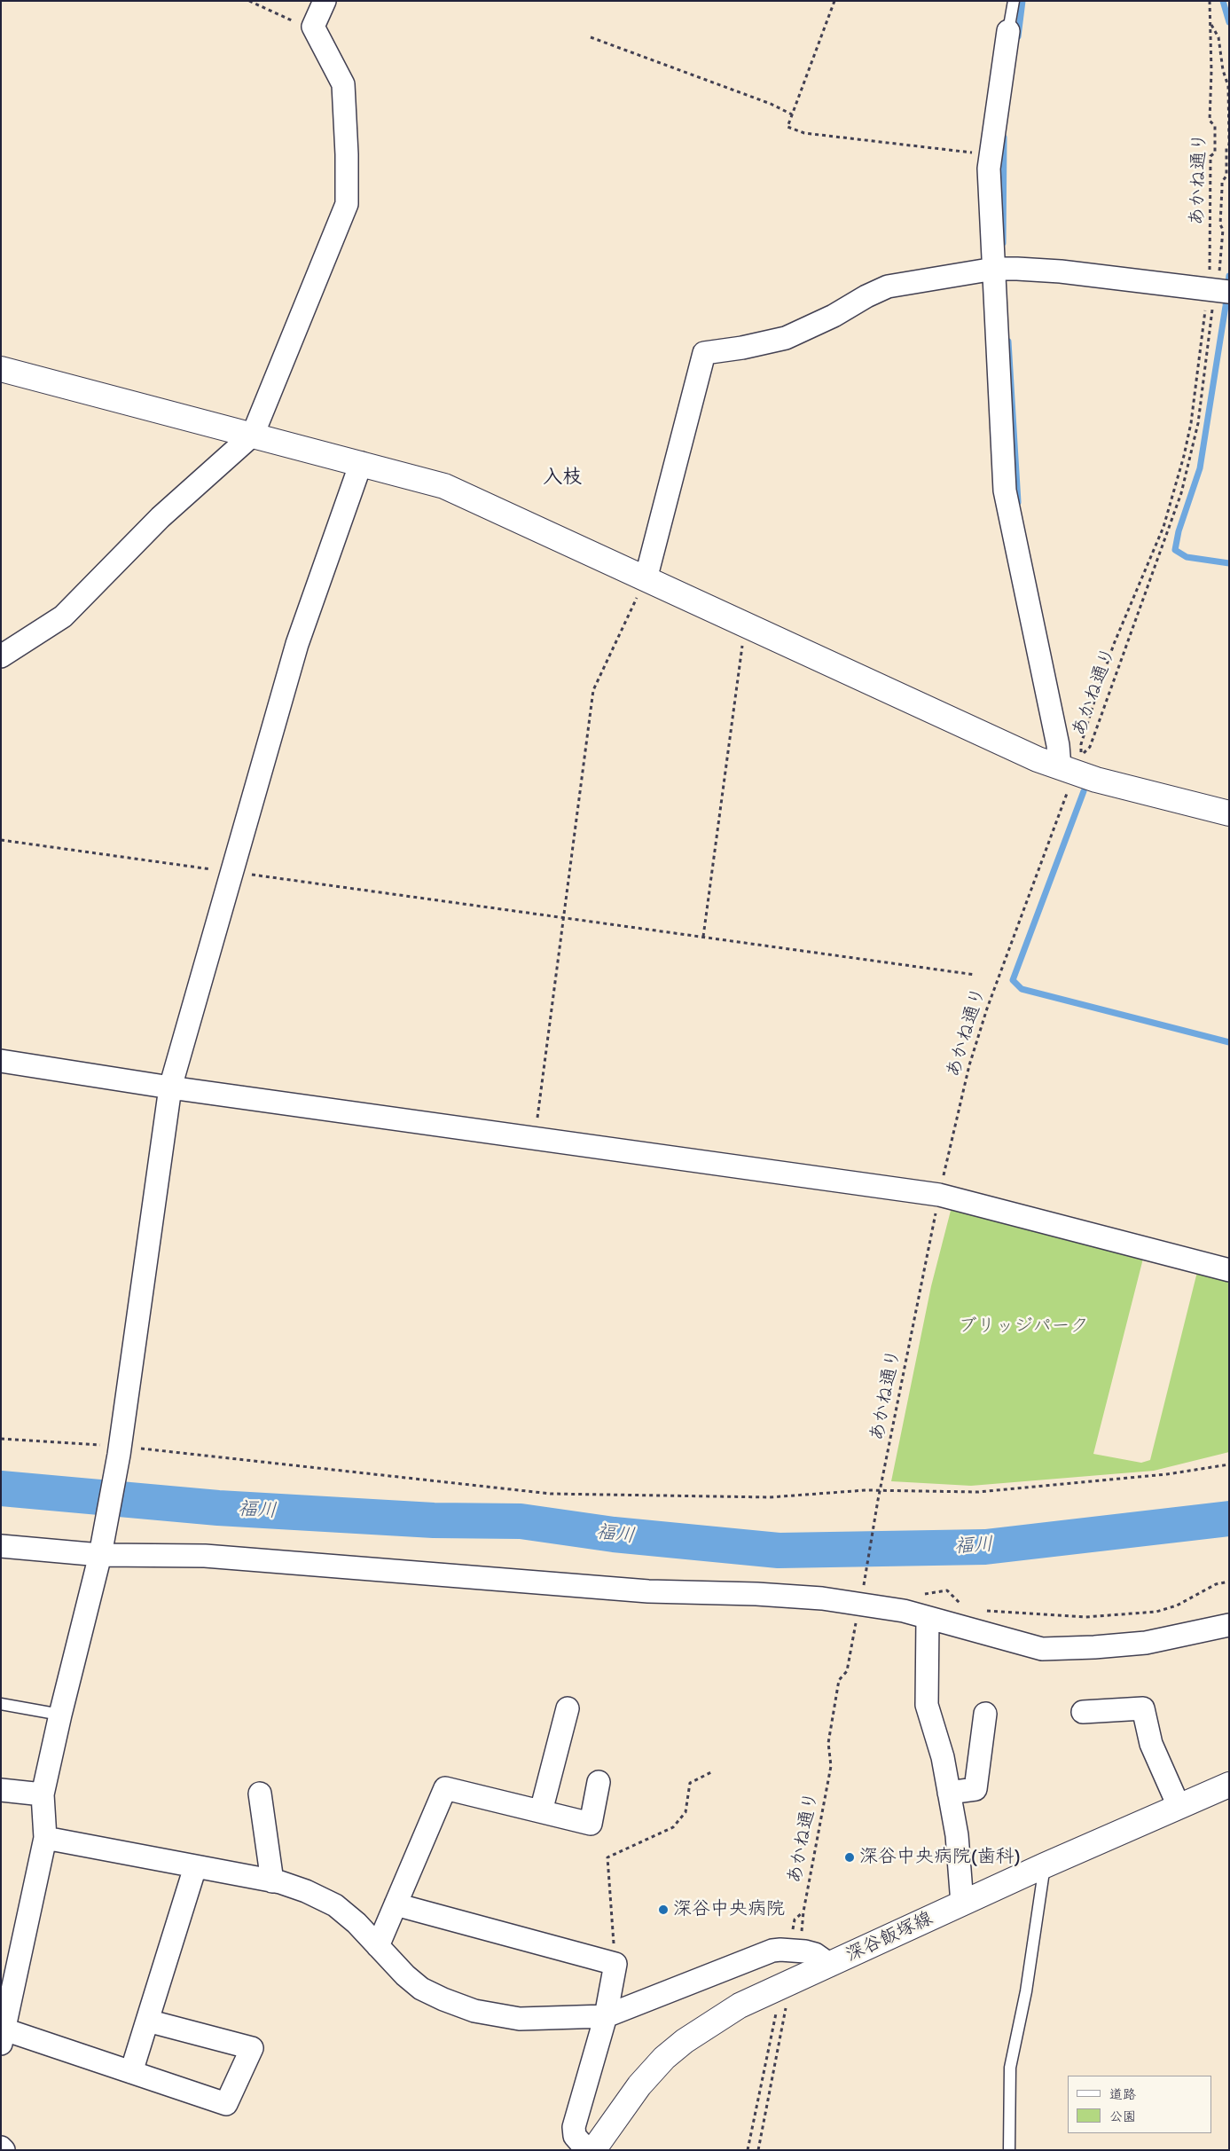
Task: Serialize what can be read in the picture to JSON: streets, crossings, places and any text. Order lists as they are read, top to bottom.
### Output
{
  "streets": {
    "street": ["深谷飯塚線"],
    "path": ["あかね通り"]
  },
  "districts": ["入枝"],
  "water": ["福川"],
  "parks": ["ブリッジパーク"],
  "places": ["深谷中央病院(歯科)", "深谷中央病院"],
  "legend": ["道路", "公園"]
}
